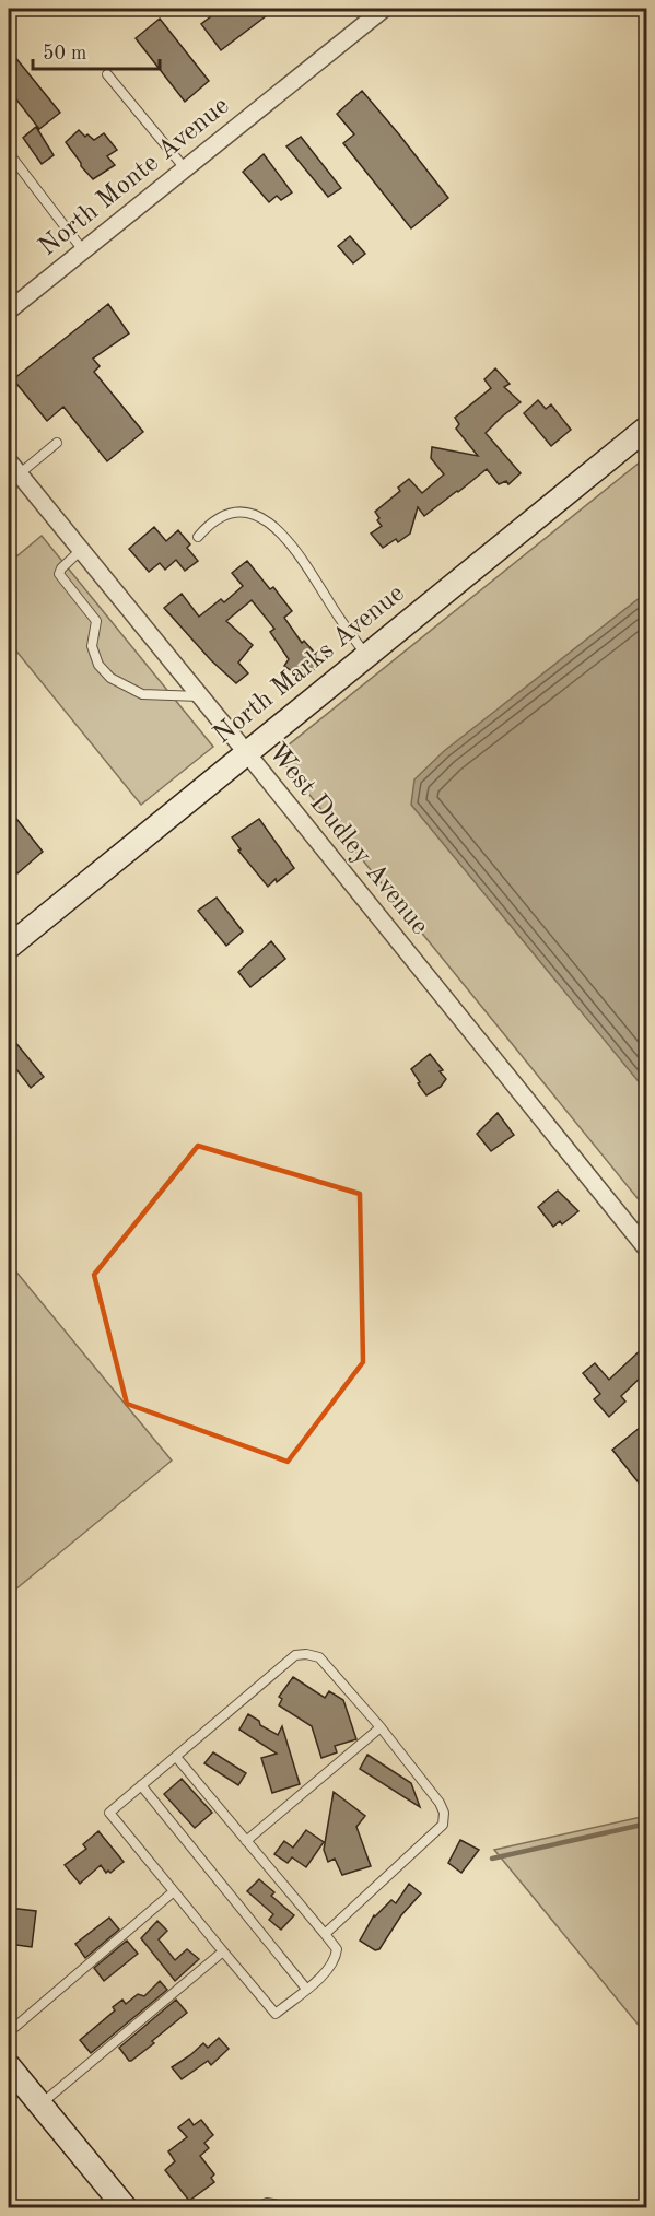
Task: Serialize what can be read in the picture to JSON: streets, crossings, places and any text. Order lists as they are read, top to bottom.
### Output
{
  "streets": {
    "main road": ["North Marks Avenue"],
    "street": ["North Monte Avenue", "West Dudley Avenue"]
  },
  "crossings": [
    ["North Marks Avenue", "West Dudley Avenue"]
  ],
  "scale_bar": "50 m"
}
